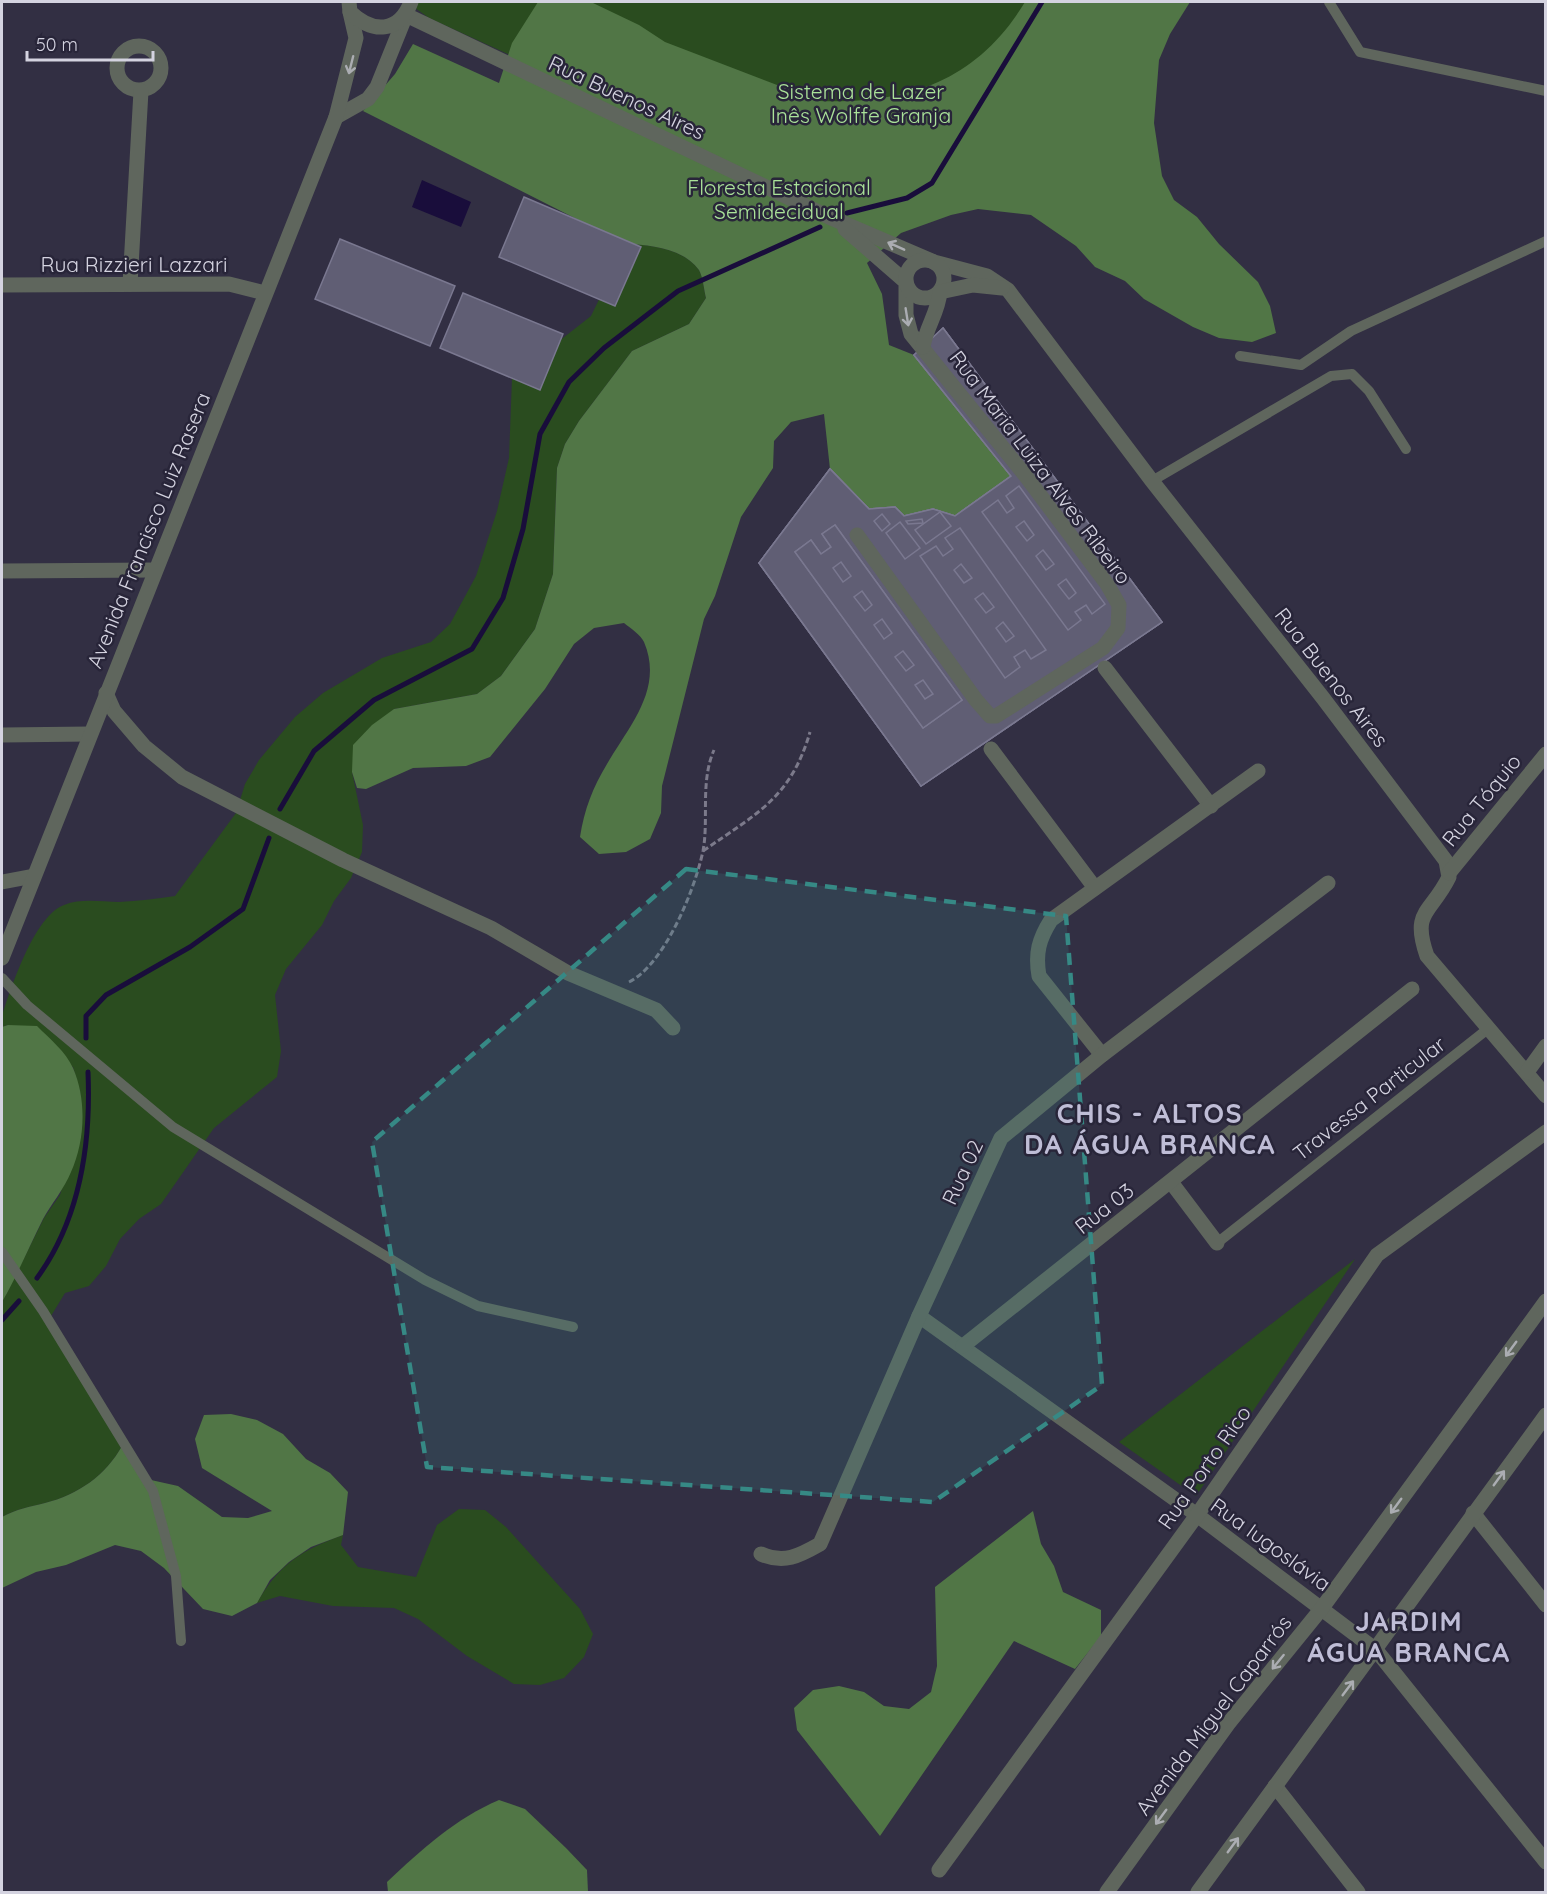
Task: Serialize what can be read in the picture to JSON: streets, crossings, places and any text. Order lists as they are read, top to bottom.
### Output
{
  "streets": {
    "street": [
      "Rua Buenos Aires",
      "Rua Rizzieri Lazzari",
      "Rua Maria Luiza Alves Ribeiro",
      "Avenida Francisco Luiz Rasera",
      "Rua Tóquio",
      "Rua 02",
      "Rua 03",
      "Rua Porto Rico",
      "Rua Iugoslávia",
      "Avenida Miguel Caparrós"
    ],
    "lane": ["Travessa Particular"]
  },
  "crossings": [
    ["Rua Buenos Aires", "Rua Tóquio"],
    ["Rua Rizzieri Lazzari", "Avenida Francisco Luiz Rasera"],
    ["Rua 02", "Rua Iugoslávia"],
    ["Rua 03", "Rua Iugoslávia"],
    ["Rua Porto Rico", "Rua Iugoslávia"],
    ["Rua Iugoslávia", "Avenida Miguel Caparrós"]
  ],
  "districts": ["CHIS - ALTOS DA ÁGUA BRANCA", "JARDIM ÁGUA BRANCA"],
  "parks": ["Sistema de Lazer Inês Wolffe Granja", "Floresta Estacional Semidecidual"],
  "scale_bar": "50 m"
}
